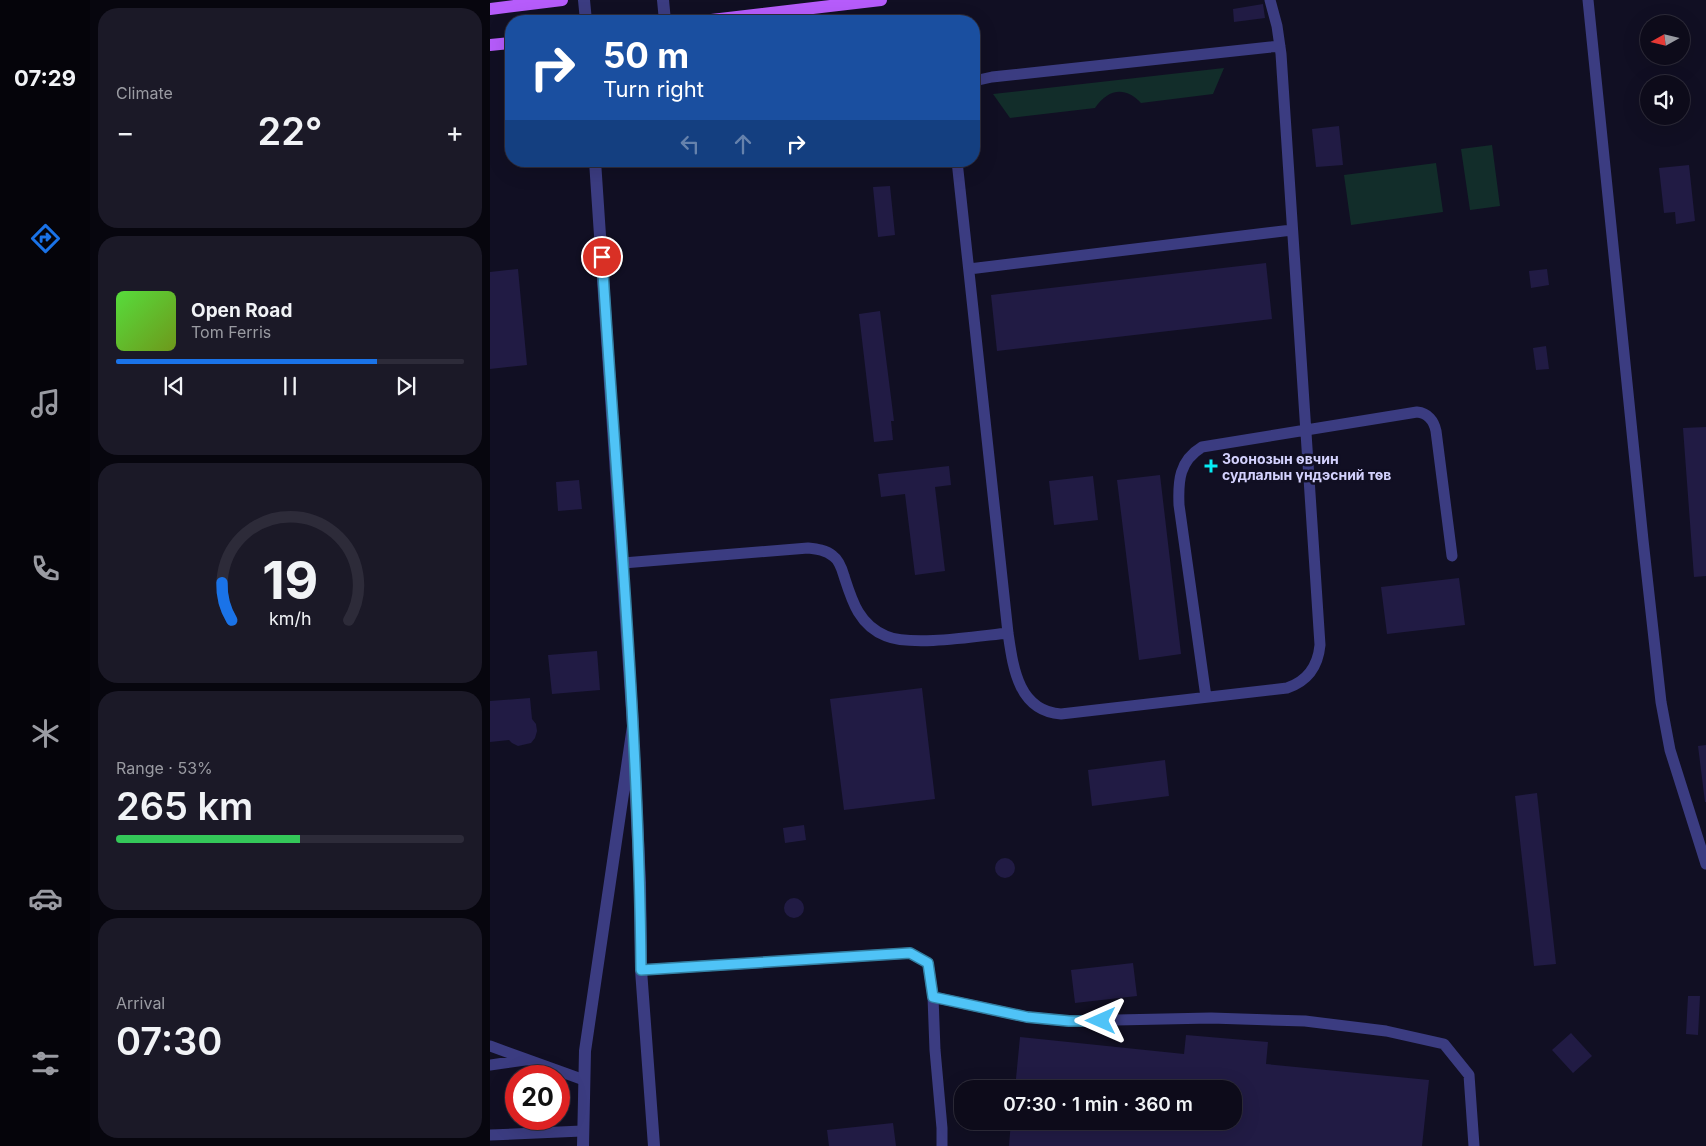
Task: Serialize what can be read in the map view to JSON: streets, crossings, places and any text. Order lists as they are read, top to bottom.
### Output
{
  "places": {
    "health": ["Зоонозын өвчин судлалын үндэсний төв"]
  },
  "north": "left",
  "page": {
    "tabs": "07:29",
    "tile": [
      "Climate",
      ["Range · 53%", "265 km"],
      ["Arrival", "07:30"]
    ],
    "turn": ["50 m", "Turn right"],
    "heat": ["−", "22°", "+"],
    "song": ["Open Road", "Tom Ferris"],
    "limit": "20",
    "trip": "07:30 · 1 min · 360 m",
    "gauge": ["19", "km/h"]
  }
}
